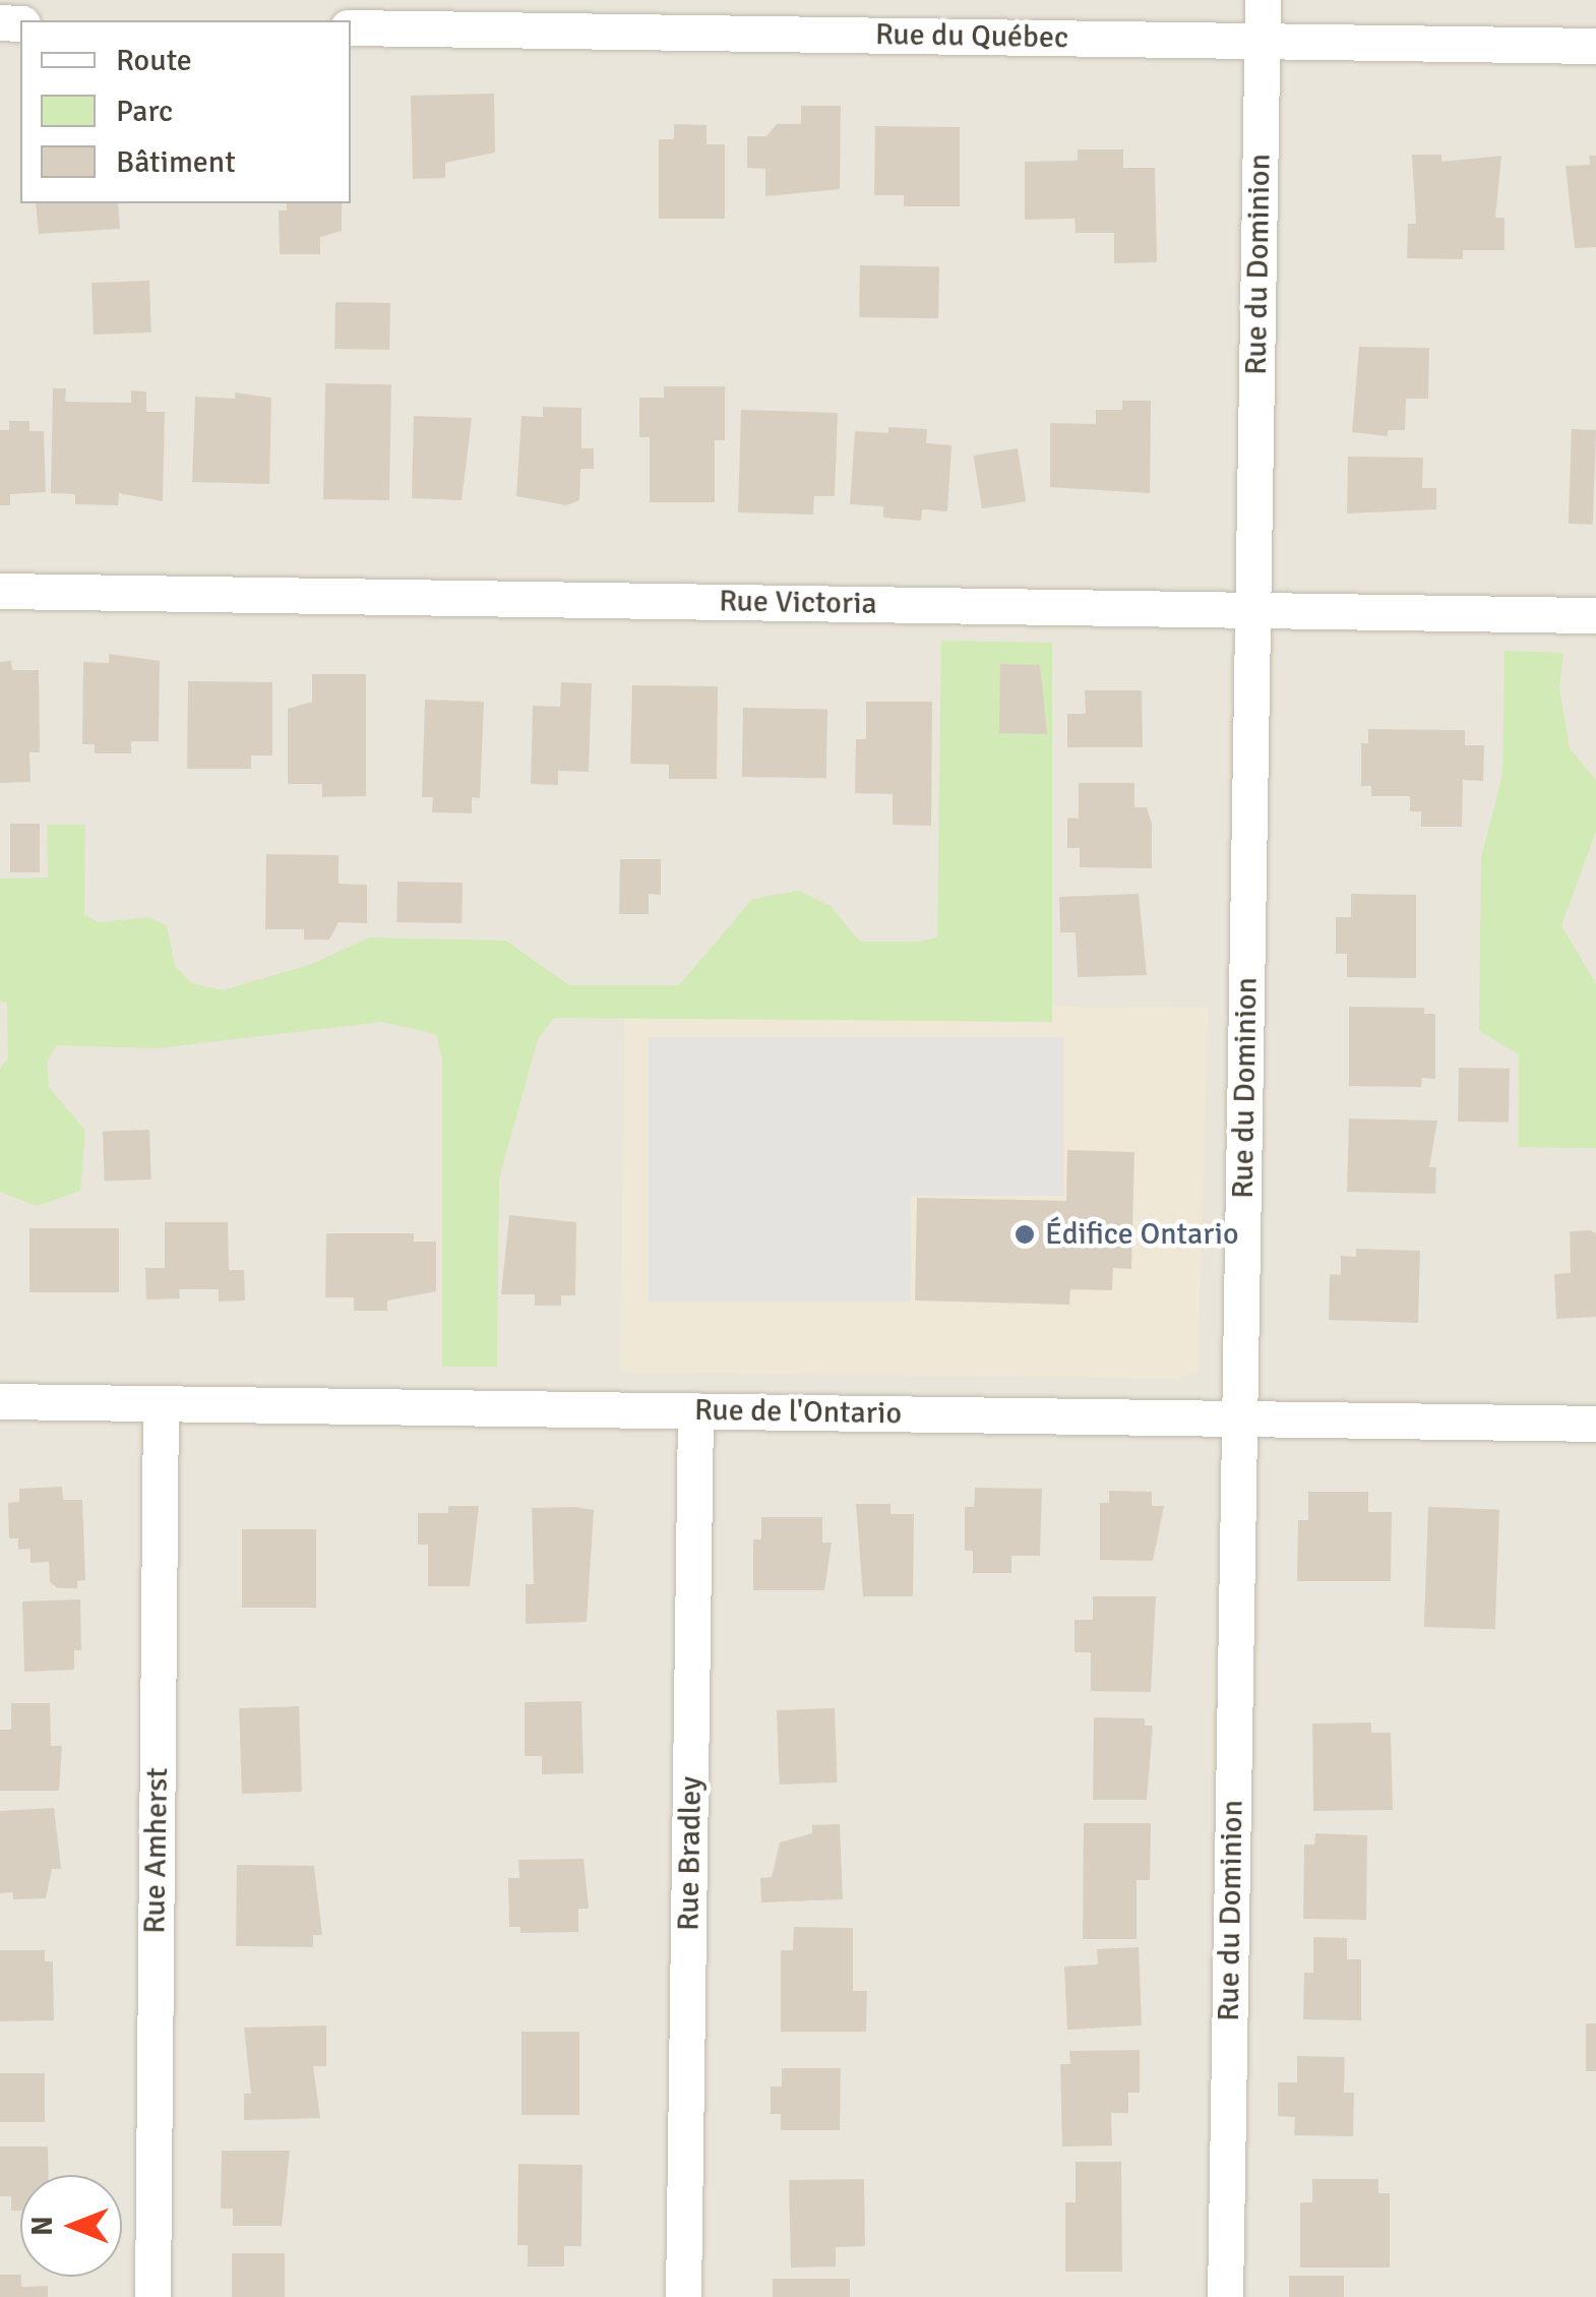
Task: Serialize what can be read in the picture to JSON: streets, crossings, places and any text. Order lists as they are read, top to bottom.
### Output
{
  "streets": {
    "street": [
      "Rue du Québec",
      "Rue du Dominion",
      "Rue Victoria",
      "Rue de l'Ontario",
      "Rue Amherst",
      "Rue Bradley"
    ]
  },
  "crossings": [
    ["Rue du Québec", "Rue du Dominion"],
    ["Rue du Dominion", "Rue Victoria"],
    ["Rue du Dominion", "Rue de l'Ontario"],
    ["Rue de l'Ontario", "Rue Amherst"],
    ["Rue de l'Ontario", "Rue Bradley"]
  ],
  "places": ["Édifice Ontario"],
  "legend": ["Route", "Parc", "Bâtiment"],
  "north": "left"
}
